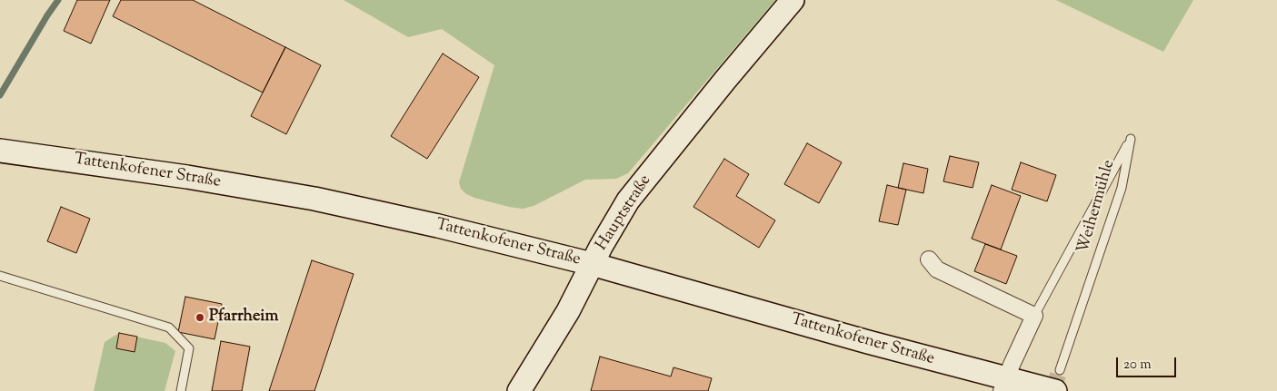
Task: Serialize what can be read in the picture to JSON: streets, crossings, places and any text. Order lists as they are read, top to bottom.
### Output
{
  "streets": {
    "main road": ["Tattenkofener Straße", "Hauptstraße"],
    "lane": ["Weihermühle"]
  },
  "crossings": [
    ["Tattenkofener Straße", "Weihermühle"],
    ["Tattenkofener Straße", "Hauptstraße"]
  ],
  "places": ["Pfarrheim"],
  "scale_bar": "20 m"
}
